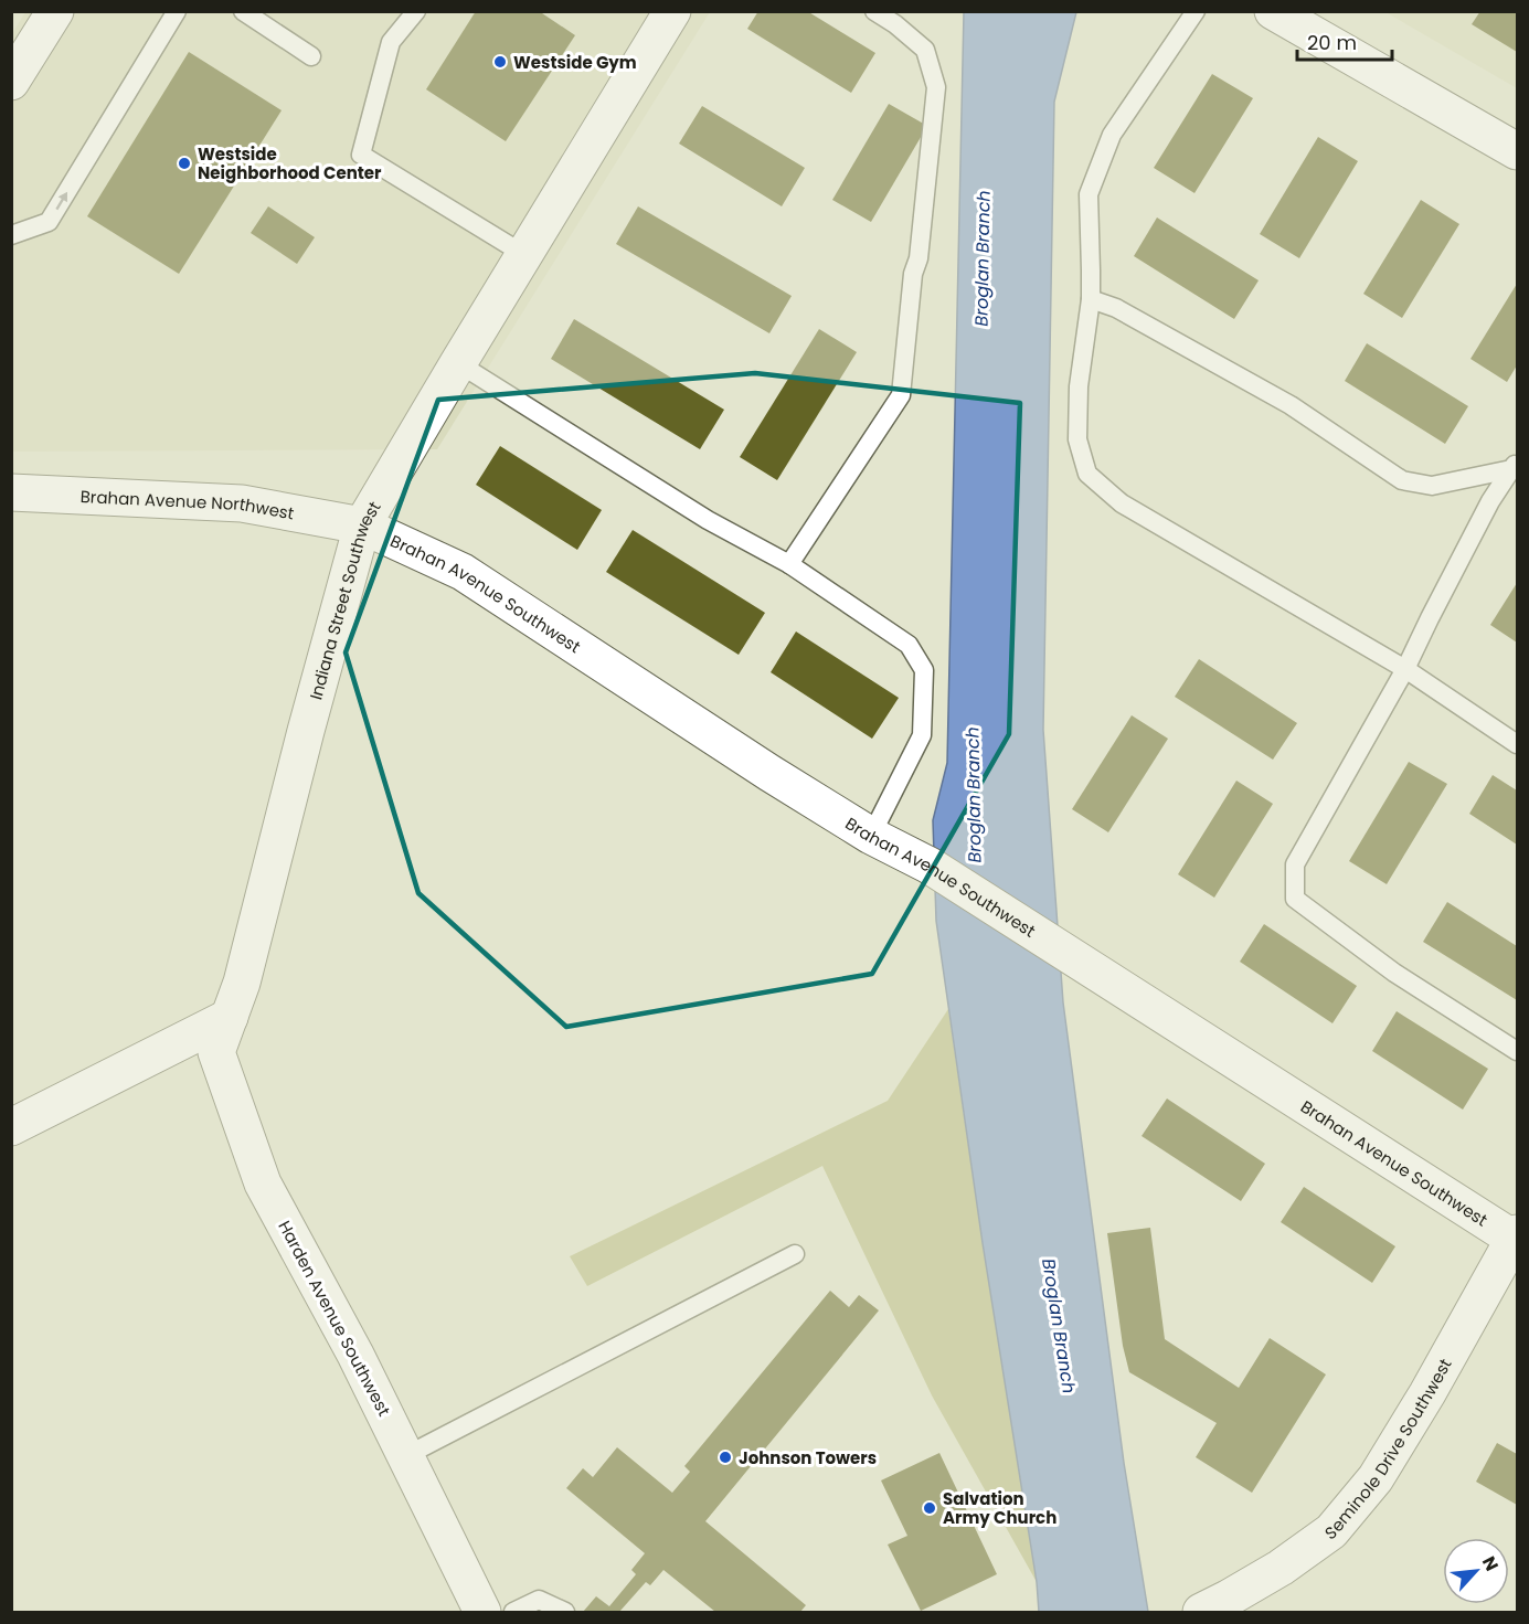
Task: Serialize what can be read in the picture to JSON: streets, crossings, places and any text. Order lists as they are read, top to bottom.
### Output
{
  "streets": {
    "street": [
      "Brahan Avenue Northwest",
      "Brahan Avenue Southwest",
      "Indiana Street Southwest",
      "Harden Avenue Southwest",
      "Seminole Drive Southwest"
    ]
  },
  "crossings": [
    ["Brahan Avenue Northwest", "Brahan Avenue Southwest"],
    ["Brahan Avenue Northwest", "Indiana Street Southwest"],
    ["Brahan Avenue Southwest", "Indiana Street Southwest"],
    ["Brahan Avenue Southwest", "Seminole Drive Southwest"],
    ["Indiana Street Southwest", "Harden Avenue Southwest"]
  ],
  "water": ["Broglan Branch"],
  "places": [
    "Westside Gym",
    "Westside Neighborhood Center",
    "Johnson Towers",
    "Salvation Army Church"
  ],
  "scale_bar": "20 m",
  "north": "top right"
}
